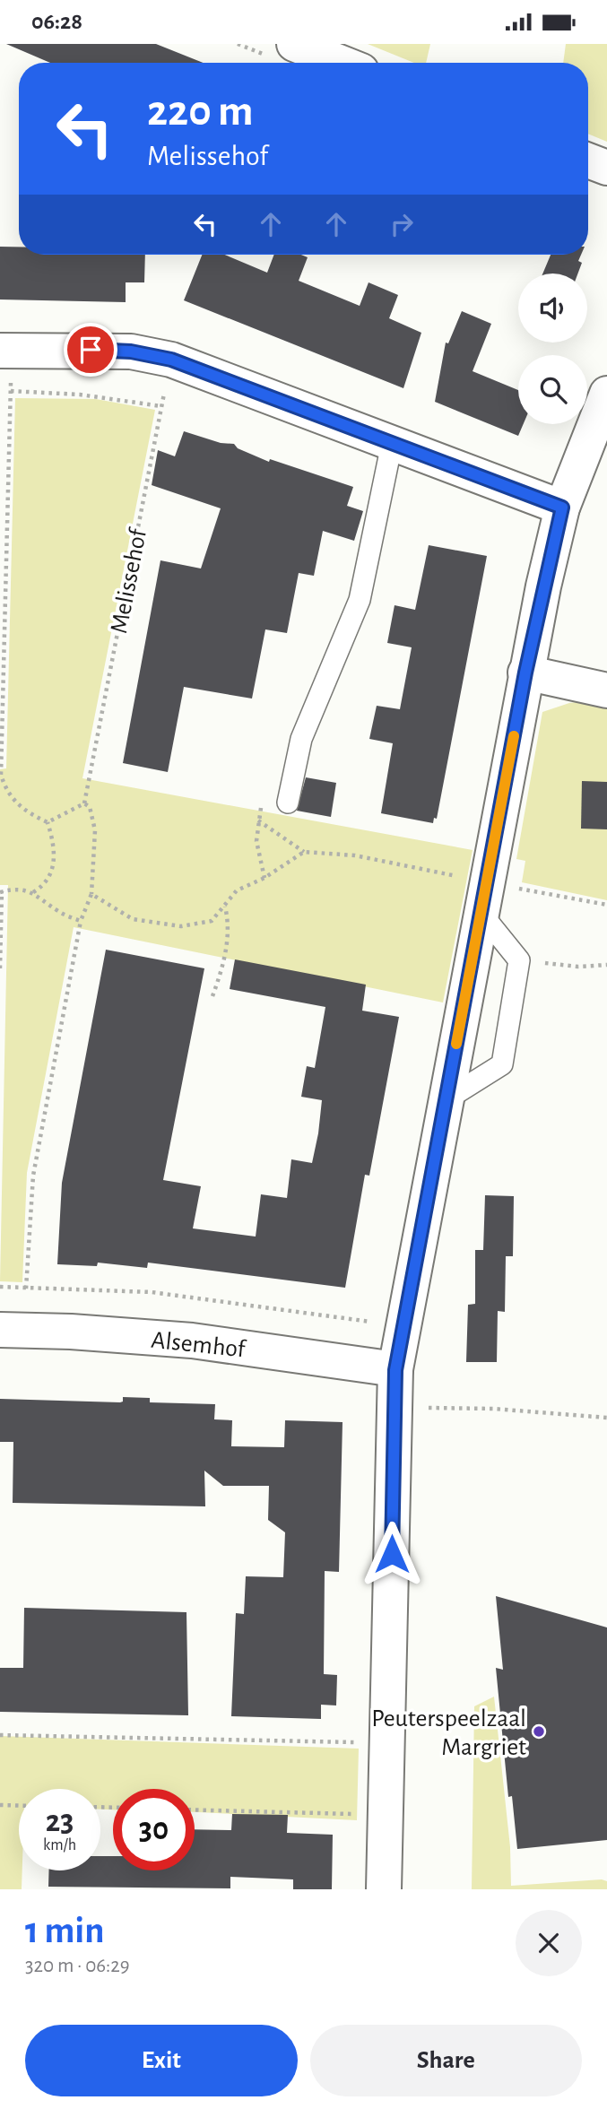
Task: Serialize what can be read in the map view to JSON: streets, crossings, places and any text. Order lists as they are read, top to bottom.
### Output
{
  "streets": {
    "street": ["Alsemhof"],
    "path": ["Melissehof"]
  },
  "places": ["Peuterspeelzaal Margriet"],
  "page": {
    "status": "06:28",
    "turn": ["220 m", "Melissehof"],
    "speed": "23 km/h",
    "limit": "30",
    "heading": ["1 min", "320 m · 06:29"],
    "buttons": ["Exit", "Share"]
  }
}
